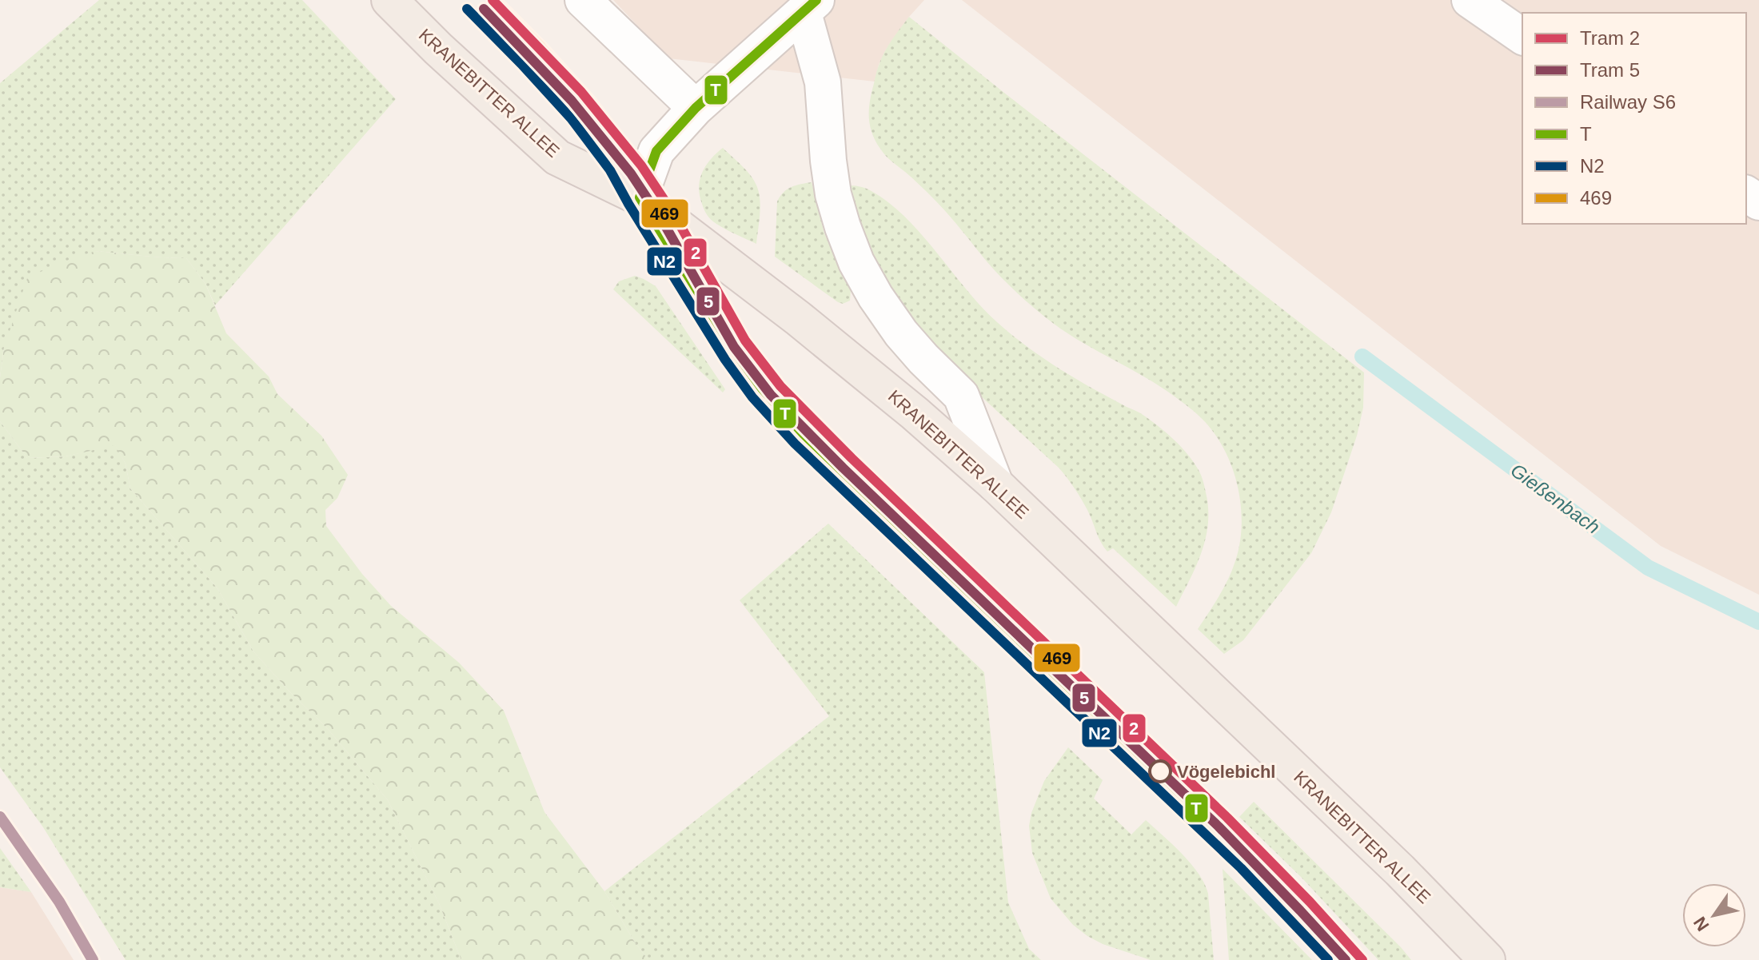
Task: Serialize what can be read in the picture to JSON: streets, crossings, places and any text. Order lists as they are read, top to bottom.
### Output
{
  "streets": {
    "main road": ["KRANEBITTER ALLEE"]
  },
  "water": ["Gießenbach"],
  "places": ["Vögelebichl"],
  "lines": [
    "tram line 2",
    "transit line T",
    "transit line 469",
    "tram line 5",
    "transit line N2",
    "rail line S6"
  ],
  "legend": [
    "Tram 2",
    "Tram 5",
    "Railway S6",
    "T",
    "N2",
    "469"
  ],
  "north": "bottom left"
}
